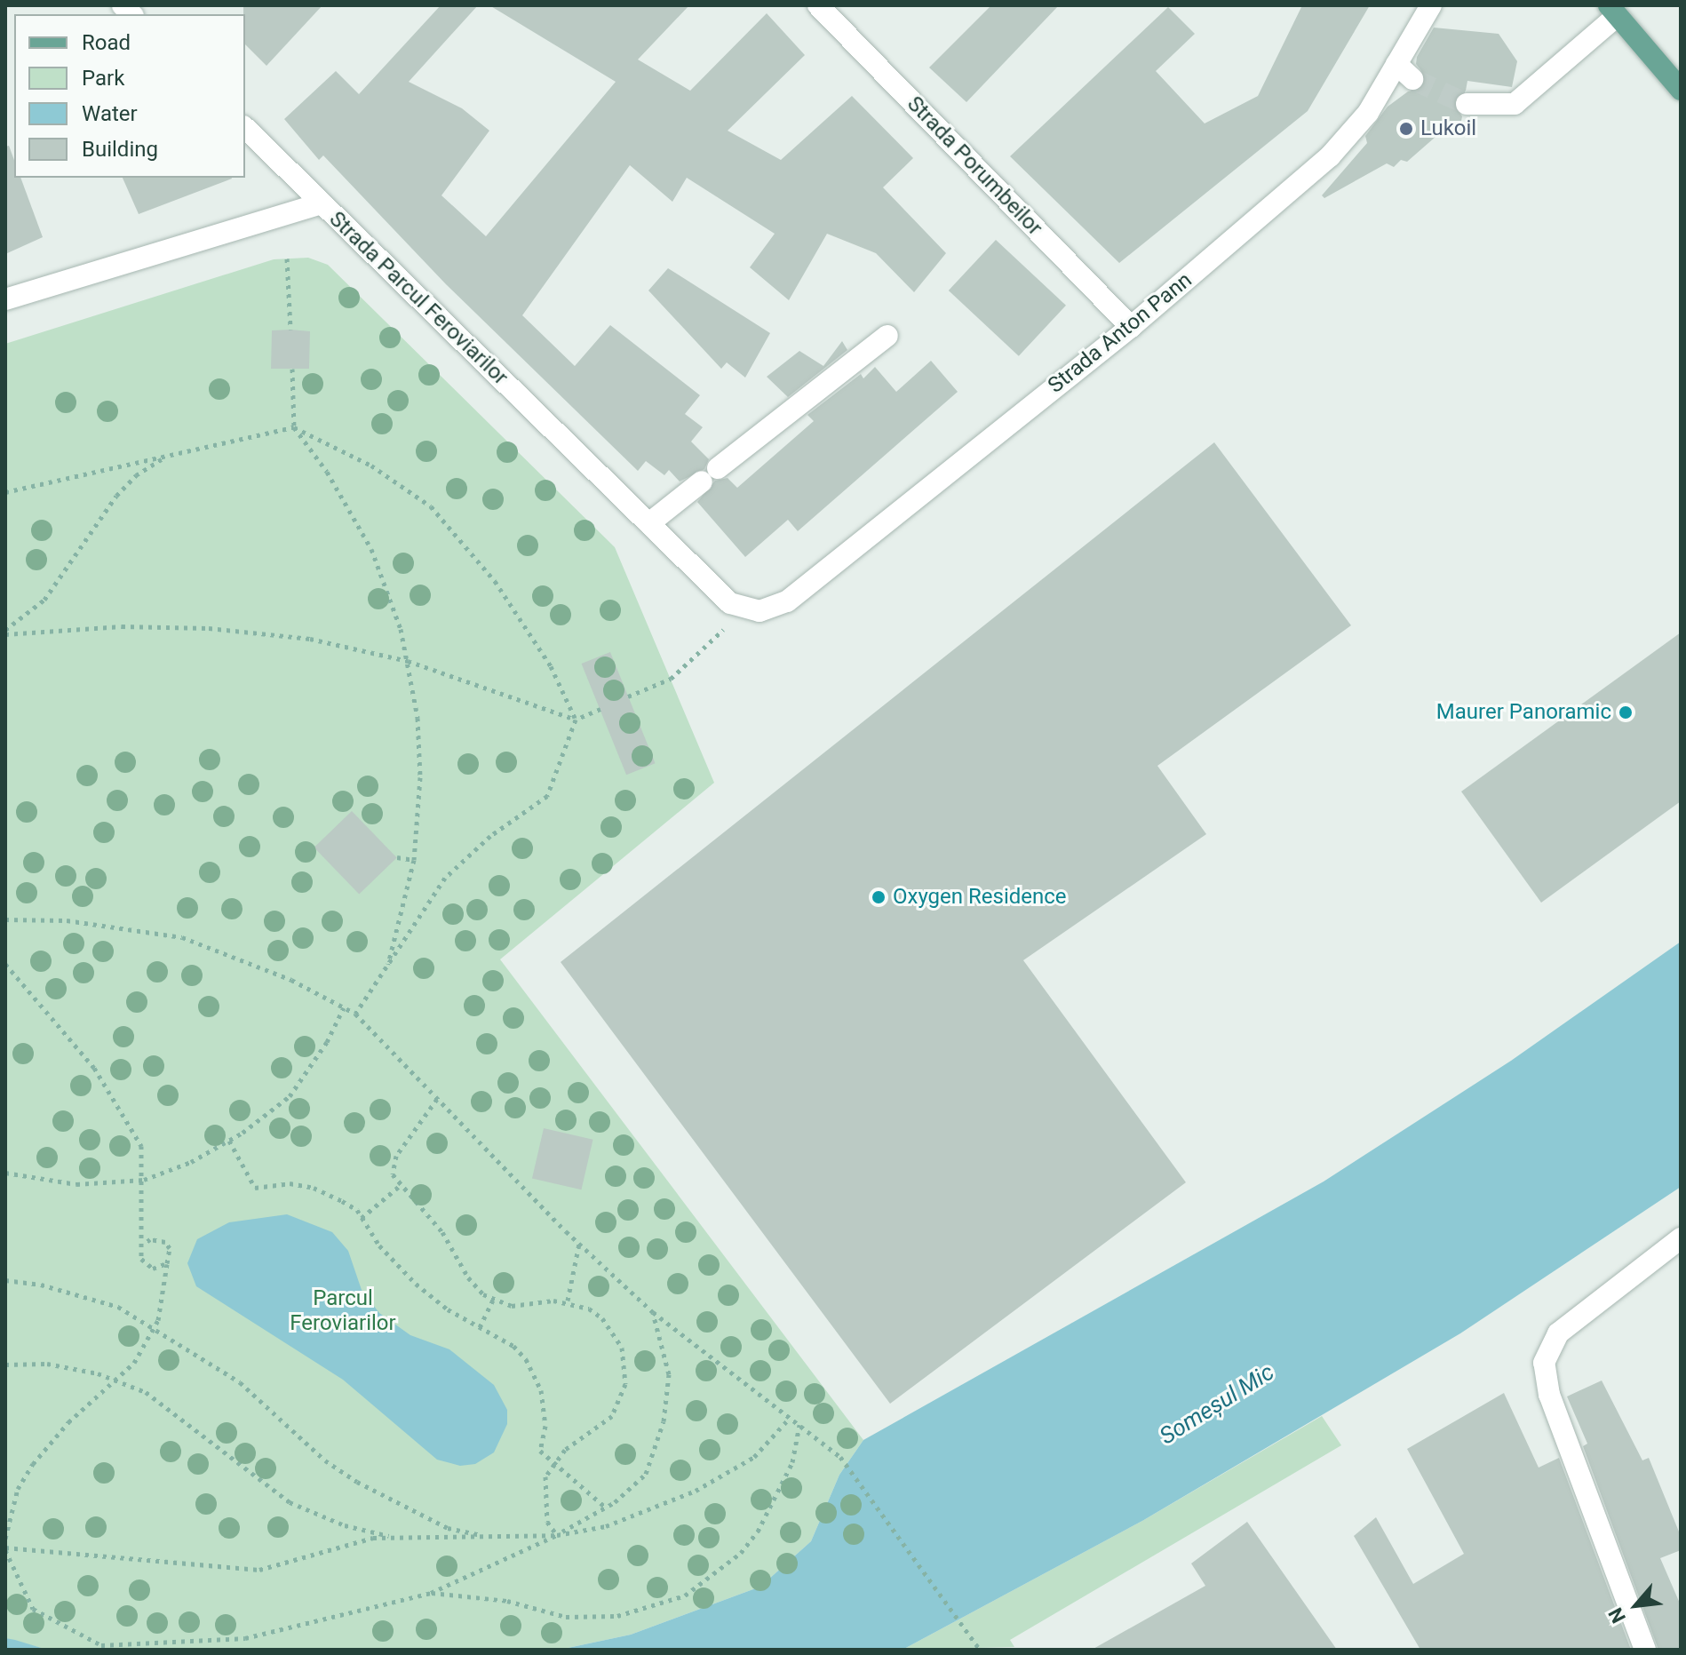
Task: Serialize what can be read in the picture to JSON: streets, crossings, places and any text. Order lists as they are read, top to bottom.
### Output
{
  "streets": {
    "street": ["Strada Porumbeilor", "Strada Parcul Feroviarilor", "Strada Anton Pann"]
  },
  "crossings": [
    ["Strada Porumbeilor", "Strada Anton Pann"],
    ["Strada Parcul Feroviarilor", "Strada Anton Pann"]
  ],
  "water": ["Someșul Mic"],
  "parks": ["Parcul Feroviarilor"],
  "places": ["Lukoil", "Maurer Panoramic", "Oxygen Residence"],
  "legend": [
    "Road",
    "Park",
    "Water",
    "Building"
  ],
  "north": "bottom left"
}
